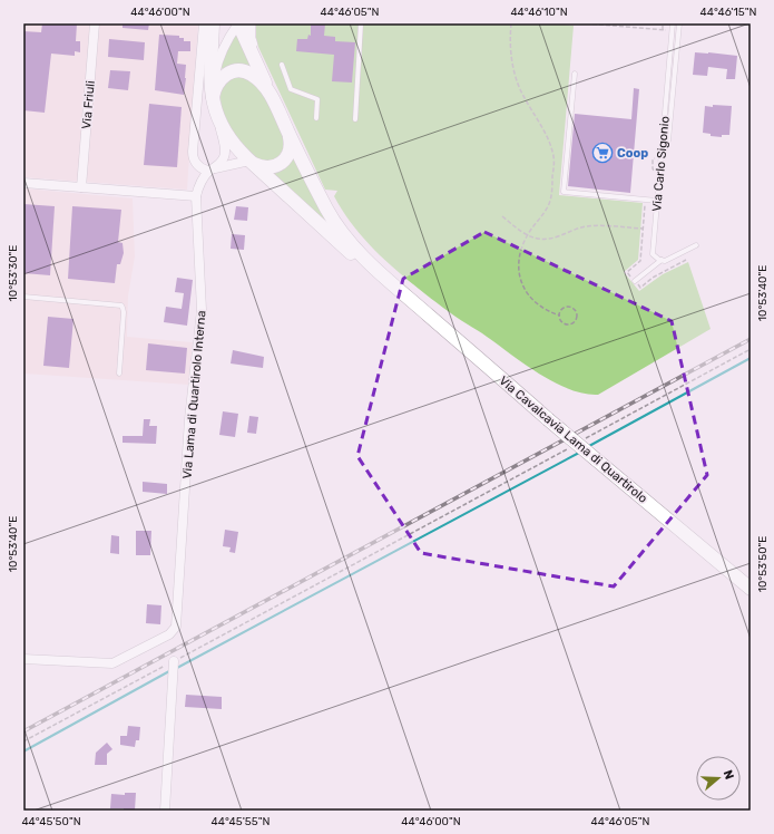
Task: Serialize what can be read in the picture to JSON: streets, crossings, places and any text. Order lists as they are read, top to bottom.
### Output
{
  "streets": {
    "main road": ["Via Cavalcavia Lama di Quartirolo"],
    "street": ["Via Friuli", "Via Lama di Quartirolo Interna"],
    "lane": ["Via Carlo Sigonio"]
  },
  "crossings": [
    ["Via Lama di Quartirolo Interna", "Via Cavalcavia Lama di Quartirolo"]
  ],
  "places": {
    "supermarket": ["Coop"]
  },
  "north": "right",
  "coordinates": [
    "44°46'00\"N",
    "44°46'05\"N",
    "44°46'10\"N",
    "44°46'15\"N",
    "10°53'30\"E",
    "10°53'40\"E",
    "10°53'50\"E",
    "44°45'50\"N",
    "44°45'55\"N"
  ]
}
